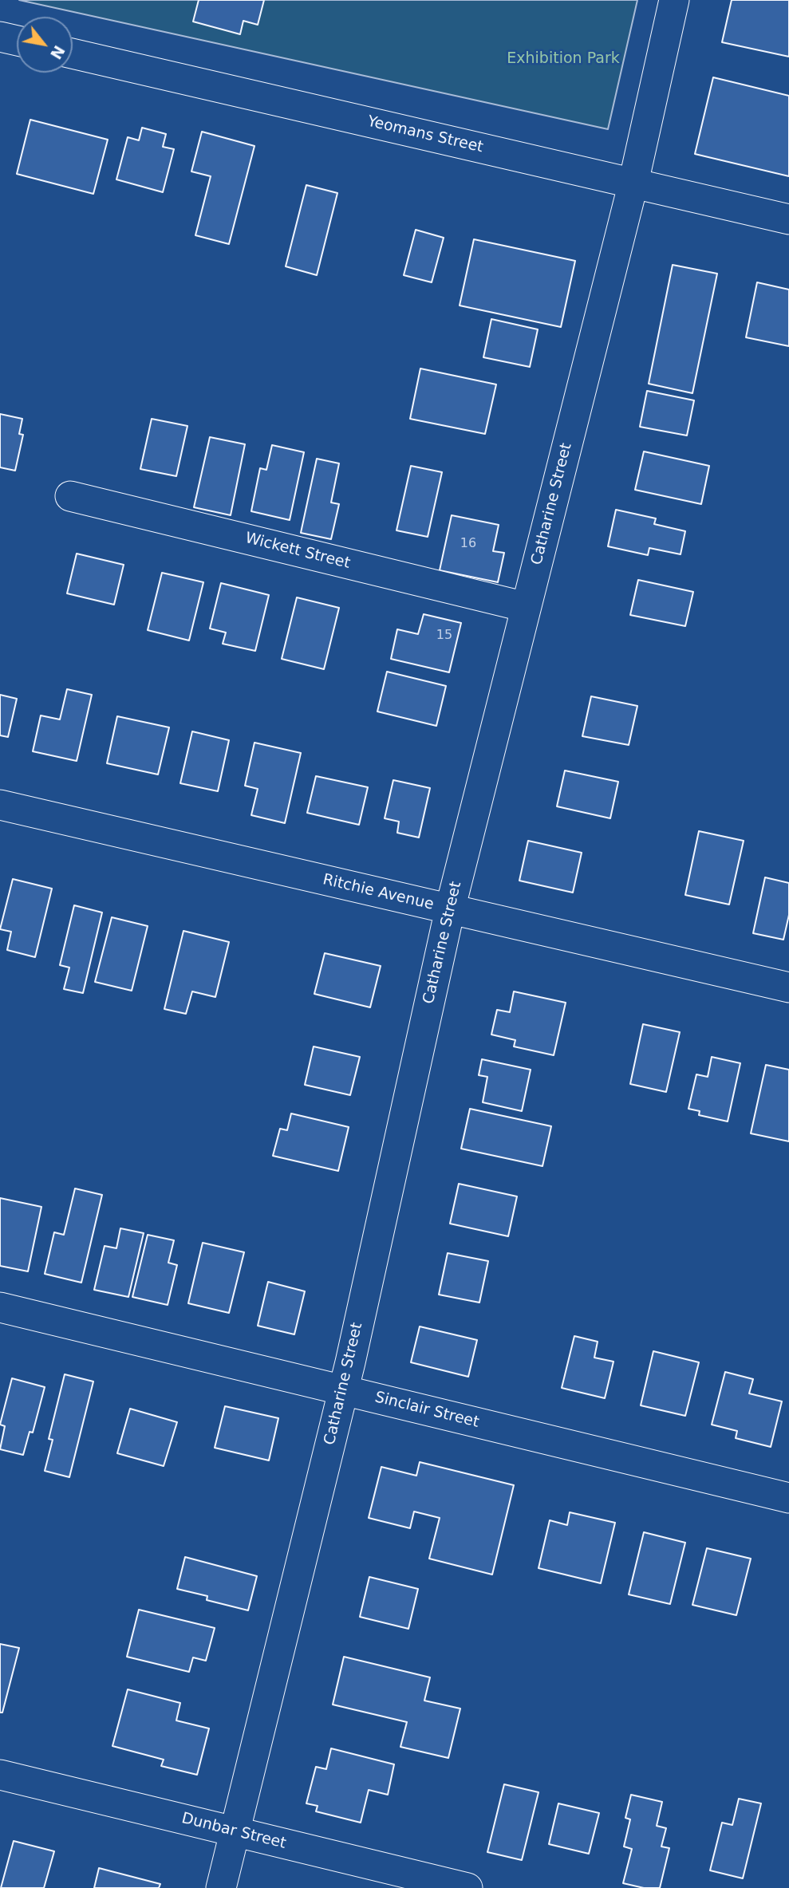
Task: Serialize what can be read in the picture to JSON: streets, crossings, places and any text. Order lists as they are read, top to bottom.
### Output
{
  "streets": {
    "street": [
      "Yeomans Street",
      "Catharine Street",
      "Wickett Street",
      "Ritchie Avenue",
      "Sinclair Street",
      "Dunbar Street"
    ]
  },
  "crossings": [
    ["Yeomans Street", "Catharine Street"],
    ["Catharine Street", "Wickett Street"],
    ["Catharine Street", "Ritchie Avenue"],
    ["Catharine Street", "Sinclair Street"],
    ["Catharine Street", "Dunbar Street"]
  ],
  "parks": ["Exhibition Park"],
  "house_numbers": ["16", "15"],
  "north": "bottom right"
}
